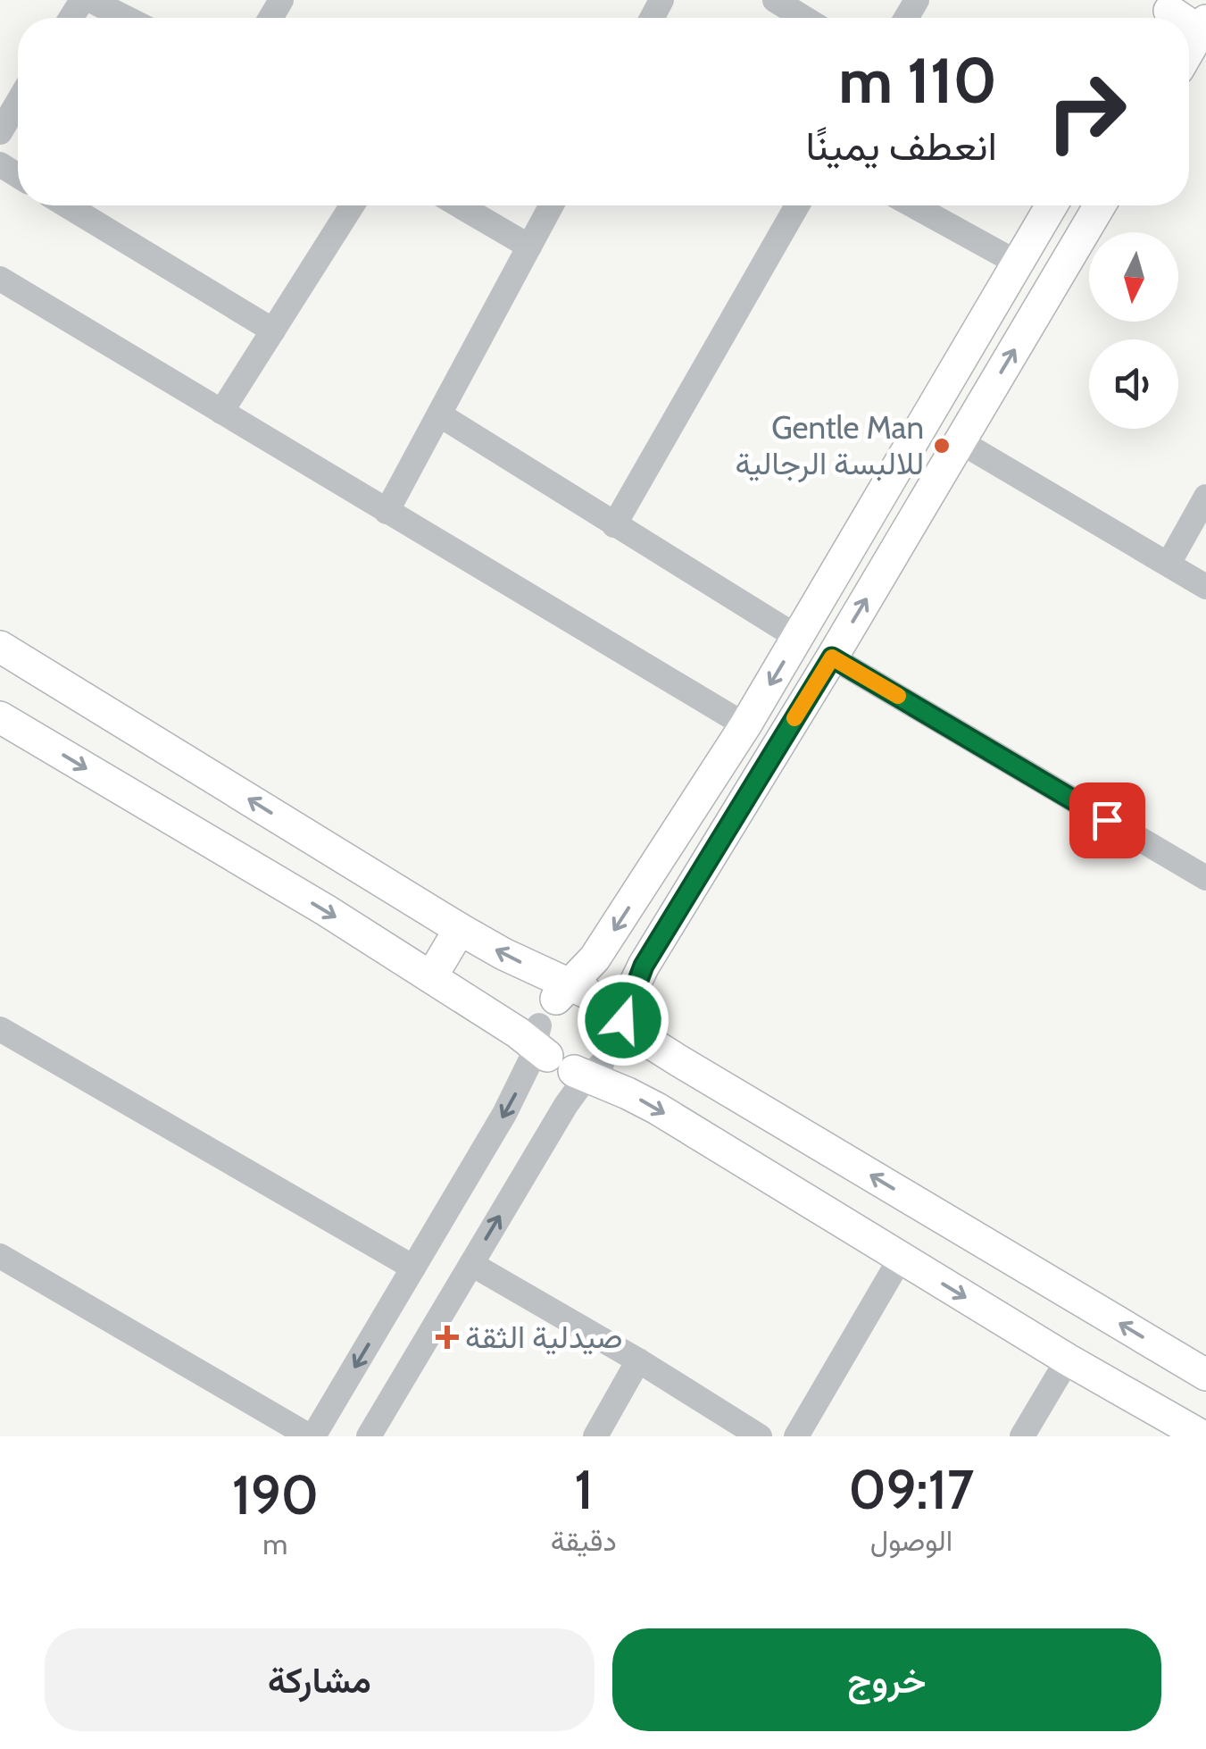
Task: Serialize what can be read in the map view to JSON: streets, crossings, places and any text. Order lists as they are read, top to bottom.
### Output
{
  "places": {
    "other": ["Gentle Man للالبسة الرجالية"],
    "health": ["صيدلية الثقة"]
  },
  "north": "bottom",
  "page": {
    "turn": ["110 m", "انعطف يمينًا"],
    "eta": [
      "09:17",
      "الوصول",
      "1",
      "دقيقة",
      "190",
      "m"
    ],
    "buttons": ["خروج", "مشاركة"]
  }
}
